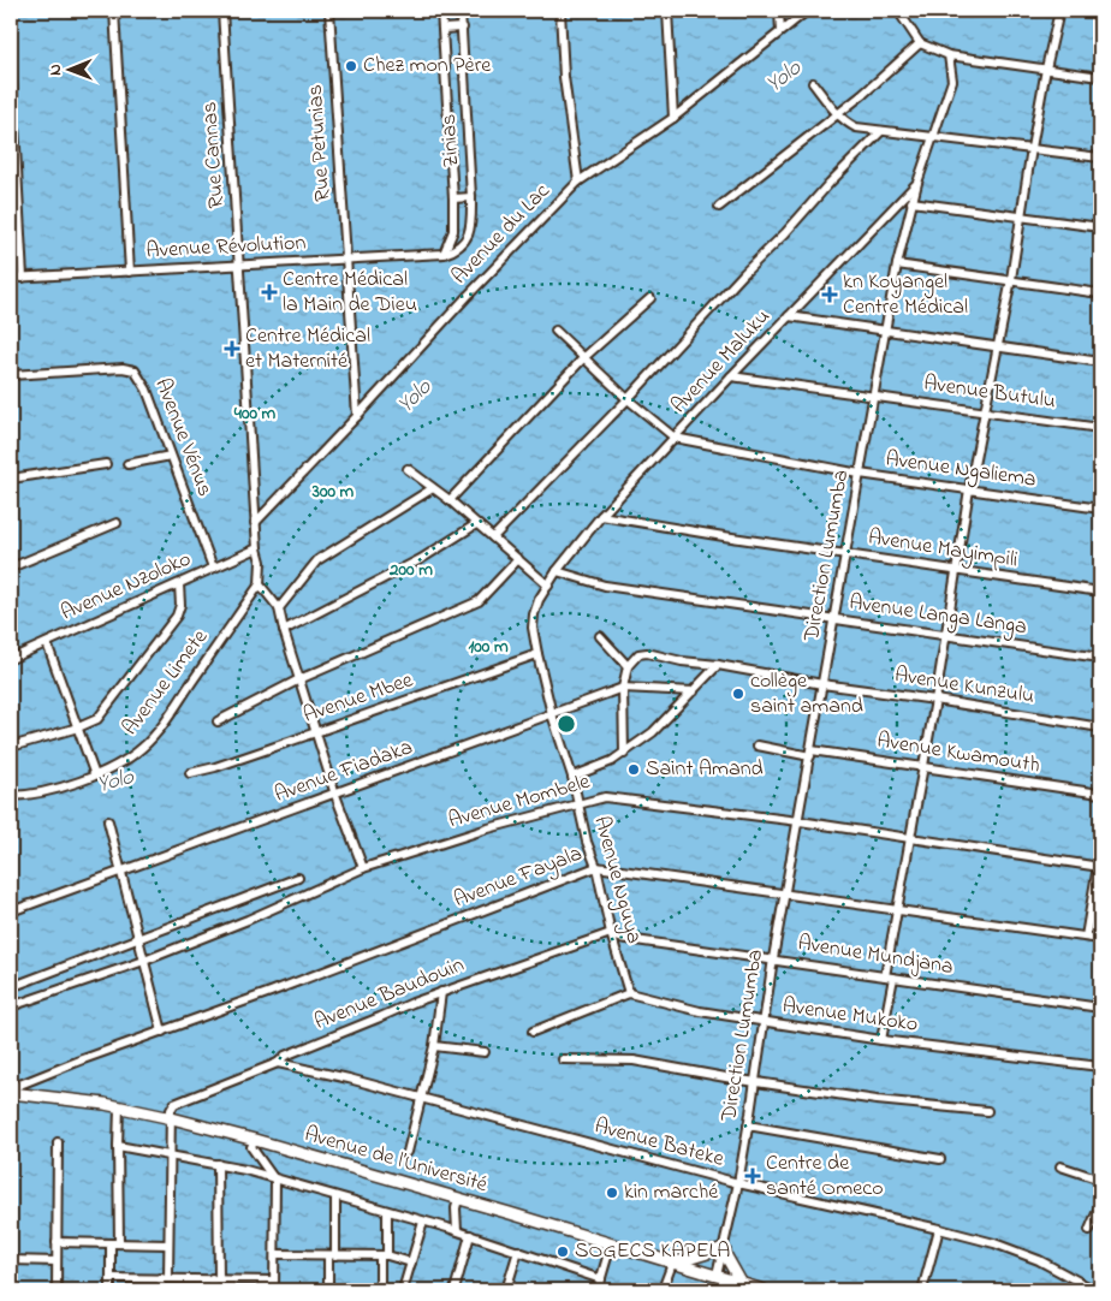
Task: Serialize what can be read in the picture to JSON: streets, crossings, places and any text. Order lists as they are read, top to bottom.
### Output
{
  "streets": {
    "main road": ["Avenue de l’Université"],
    "street": [
      "Zinias",
      "Rue Petunias",
      "Rue Cannas",
      "Avenue du Lac",
      "Avenue Révolution",
      "Avenue Maluku",
      "Avenue Butulu",
      "Avenue Vénus",
      "Avenue Ngaliema",
      "Avenue Mayimpili",
      "Direction Lumumba",
      "Avenue Nzoloko",
      "Avenue Langa Langa",
      "Avenue Limete",
      "Avenue Kunzulu",
      "Avenue Mbee",
      "Avenue Kwamouth",
      "Avenue Fiadaka",
      "Avenue Mombele",
      "Avenue Fayala",
      "Avenue Nguya",
      "Avenue Mundjana",
      "Avenue Baudouin",
      "Avenue Mukoko",
      "Avenue Bateke"
    ]
  },
  "crossings": [
    ["Zinias", "Avenue Révolution"],
    ["Rue Petunias", "Avenue du Lac"],
    ["Rue Petunias", "Avenue Révolution"],
    ["Rue Cannas", "Avenue du Lac"],
    ["Rue Cannas", "Avenue Révolution"],
    ["Rue Cannas", "Avenue Nzoloko"],
    ["Avenue Maluku", "Avenue Butulu"],
    ["Avenue Maluku", "Avenue Ngaliema"],
    ["Avenue Maluku", "Avenue Mayimpili"],
    ["Avenue Maluku", "Direction Lumumba"],
    ["Avenue Maluku", "Avenue Langa Langa"],
    ["Avenue Maluku", "Avenue Nguya"],
    ["Avenue Butulu", "Direction Lumumba"],
    ["Avenue Vénus", "Avenue Nzoloko"],
    ["Avenue Ngaliema", "Direction Lumumba"],
    ["Avenue Mayimpili", "Direction Lumumba"],
    ["Direction Lumumba", "Avenue Langa Langa"],
    ["Direction Lumumba", "Avenue Kunzulu"],
    ["Direction Lumumba", "Avenue Kwamouth"],
    ["Direction Lumumba", "Avenue Mombele"],
    ["Direction Lumumba", "Avenue Fayala"],
    ["Direction Lumumba", "Avenue Mundjana"],
    ["Direction Lumumba", "Avenue Mukoko"],
    ["Direction Lumumba", "Avenue Bateke"],
    ["Direction Lumumba", "Avenue de l’Université"],
    ["Avenue Langa Langa", "Avenue Nguya"],
    ["Avenue Mbee", "Avenue Nguya"],
    ["Avenue Fiadaka", "Avenue Nguya"],
    ["Avenue Mombele", "Avenue Nguya"],
    ["Avenue Fayala", "Avenue Nguya"],
    ["Avenue Fayala", "Avenue de l’Université"],
    ["Avenue Nguya", "Avenue Mundjana"],
    ["Avenue Nguya", "Avenue Baudouin"],
    ["Avenue Nguya", "Avenue Mukoko"],
    ["Avenue Mundjana", "Avenue Baudouin"],
    ["Avenue Baudouin", "Avenue Bateke"],
    ["Avenue Baudouin", "Avenue de l’Université"]
  ],
  "water": ["Yolo"],
  "places": {
    "other": [
      "Chez mon Père",
      "collège saint amand",
      "Saint Amand",
      "kin marché",
      "SOGECS KAPELA"
    ],
    "health": [
      "Centre Médical la Main de Dieu",
      "kn Koyangel Centre Médical",
      "Centre Médical et Maternité",
      "Centre de santé Omeco"
    ]
  },
  "north": "left",
  "rings": [
    "400 m",
    "300 m",
    "200 m",
    "100 m"
  ]
}
